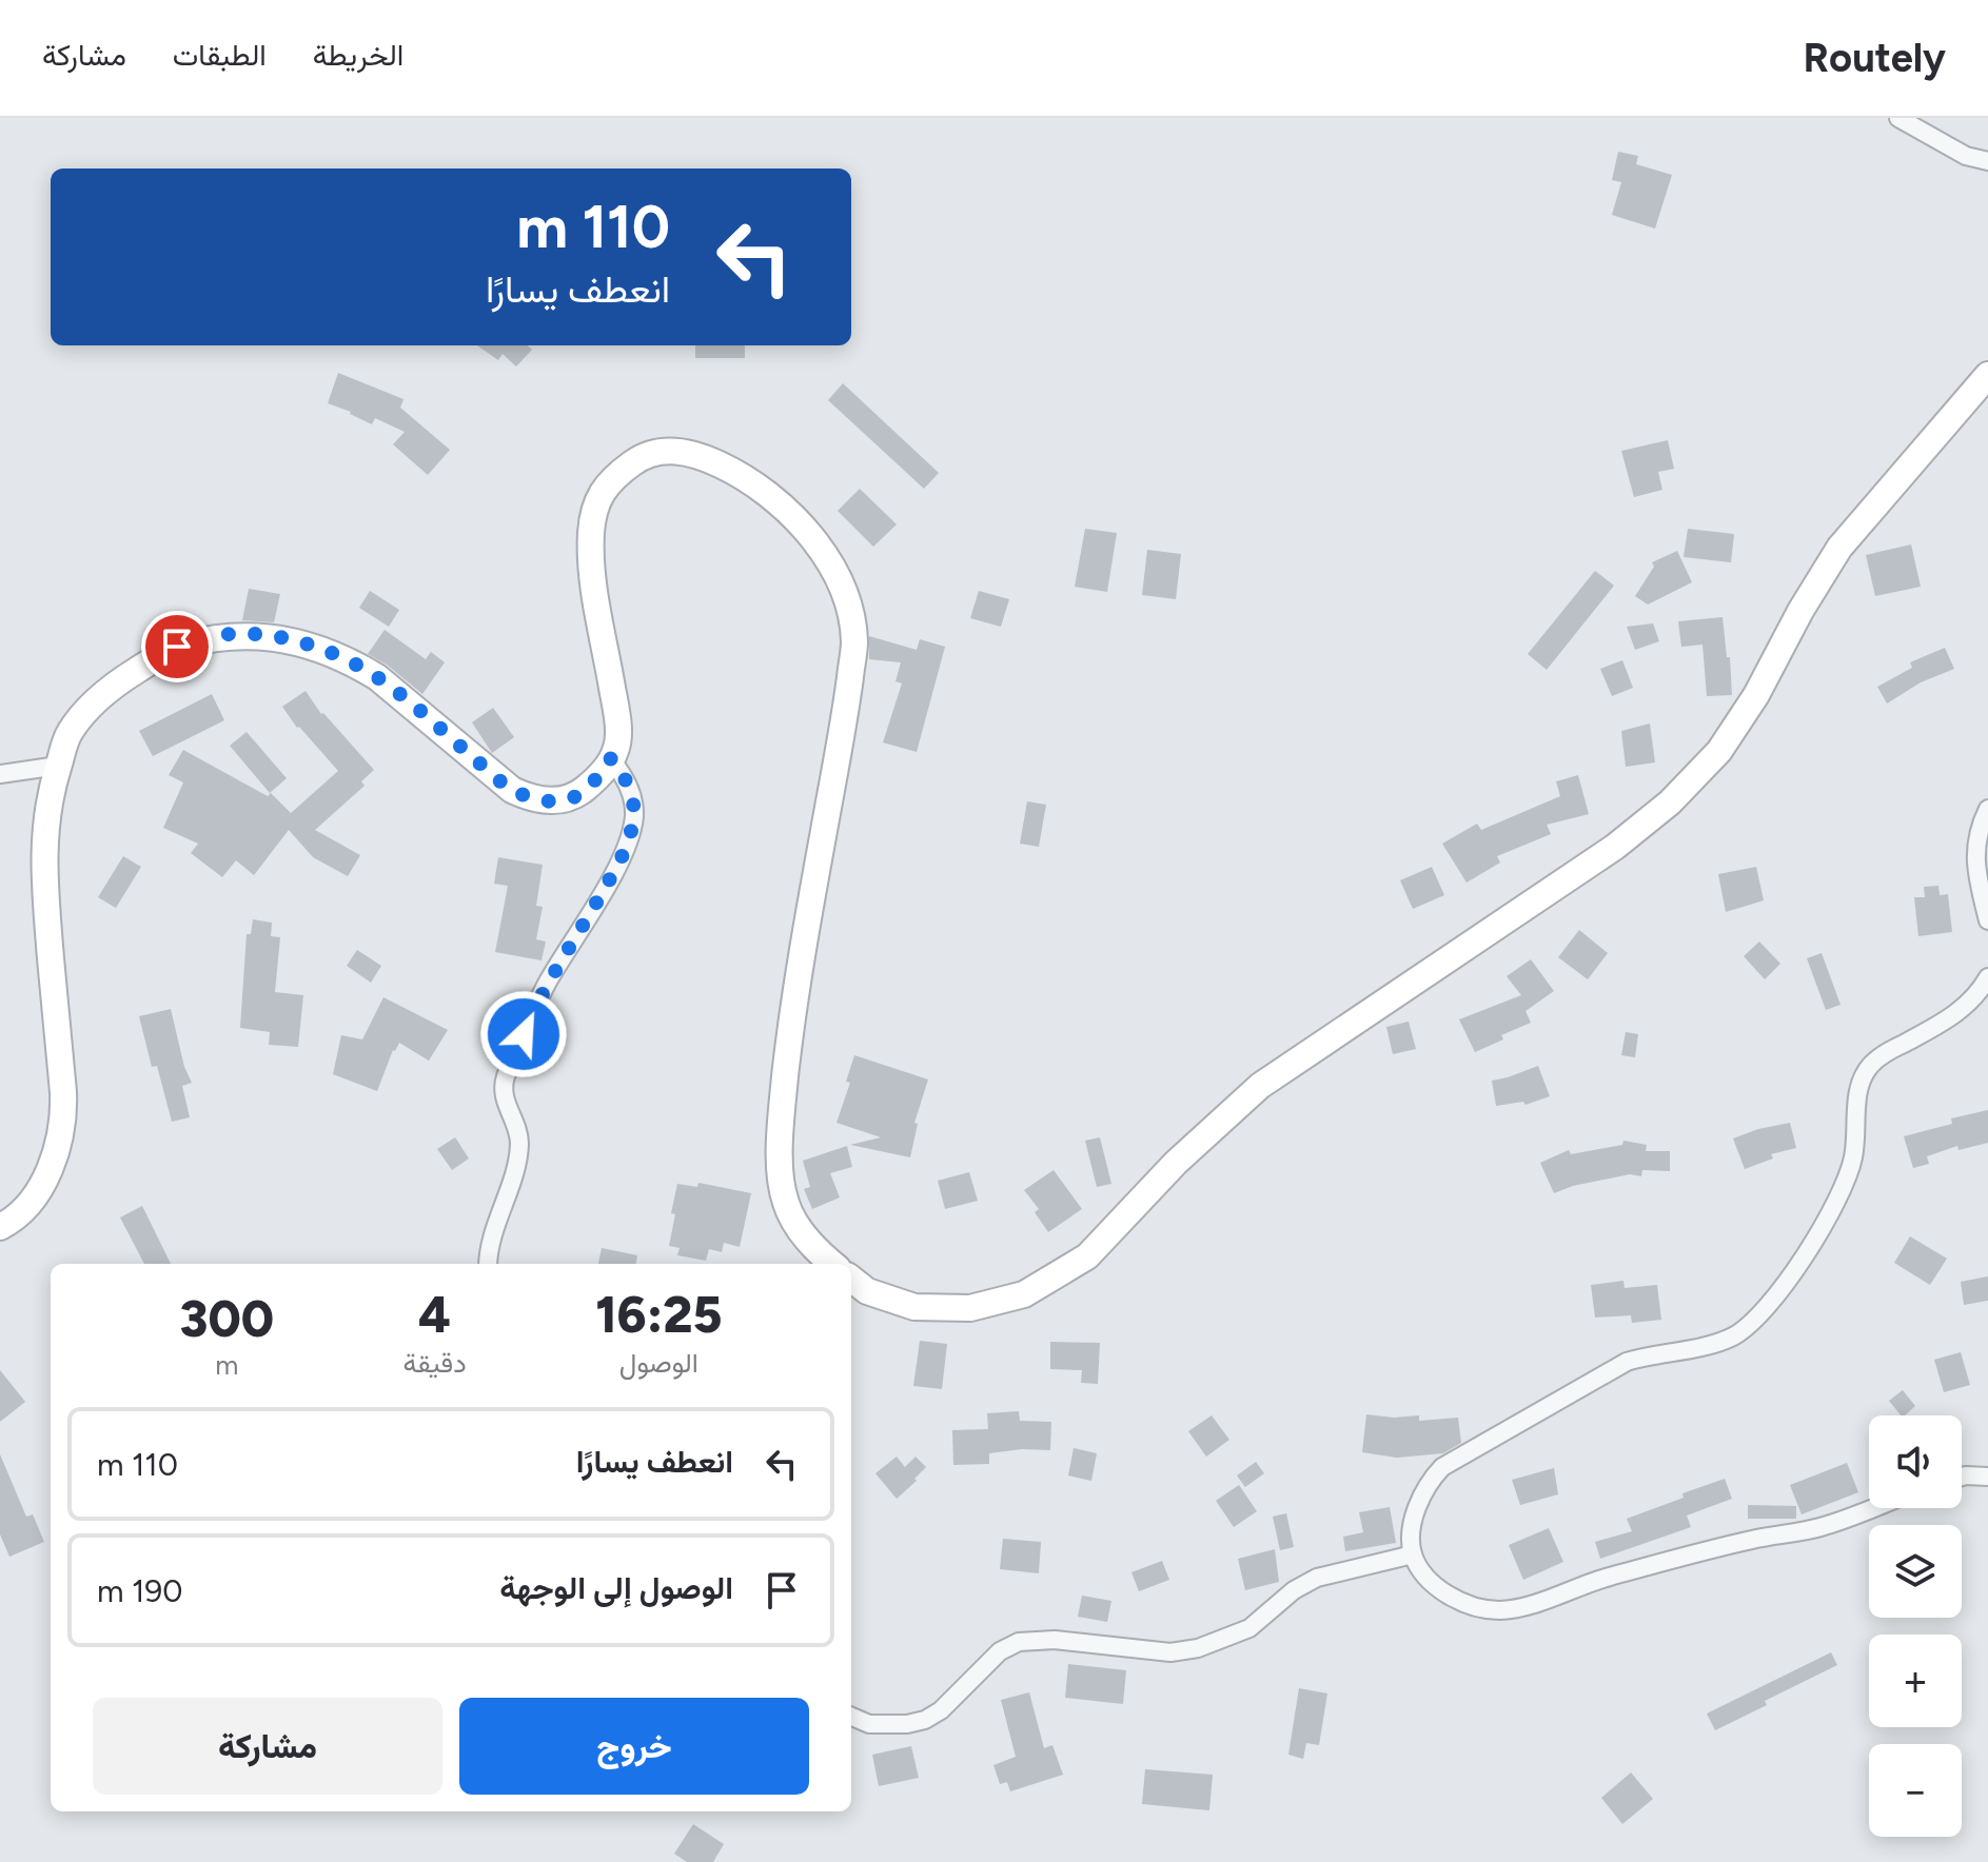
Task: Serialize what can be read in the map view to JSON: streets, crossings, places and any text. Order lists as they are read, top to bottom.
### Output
{
  "page": {
    "header": "Routely",
    "nav": ["الخريطة", "الطبقات", "مشاركة"],
    "turn": ["110 m", "انعطف يسارًا"],
    "eta": [
      "16:25",
      "الوصول",
      "4",
      "دقيقة",
      "300",
      "m"
    ],
    "list": [
      {
        "name": "انعطف يسارًا",
        "value": "110 m"
      },
      {
        "name": "الوصول إلى الوجهة",
        "value": "190 m"
      }
    ],
    "map_buttons": ["+", "−"],
    "buttons": ["خروج", "مشاركة"]
  }
}
